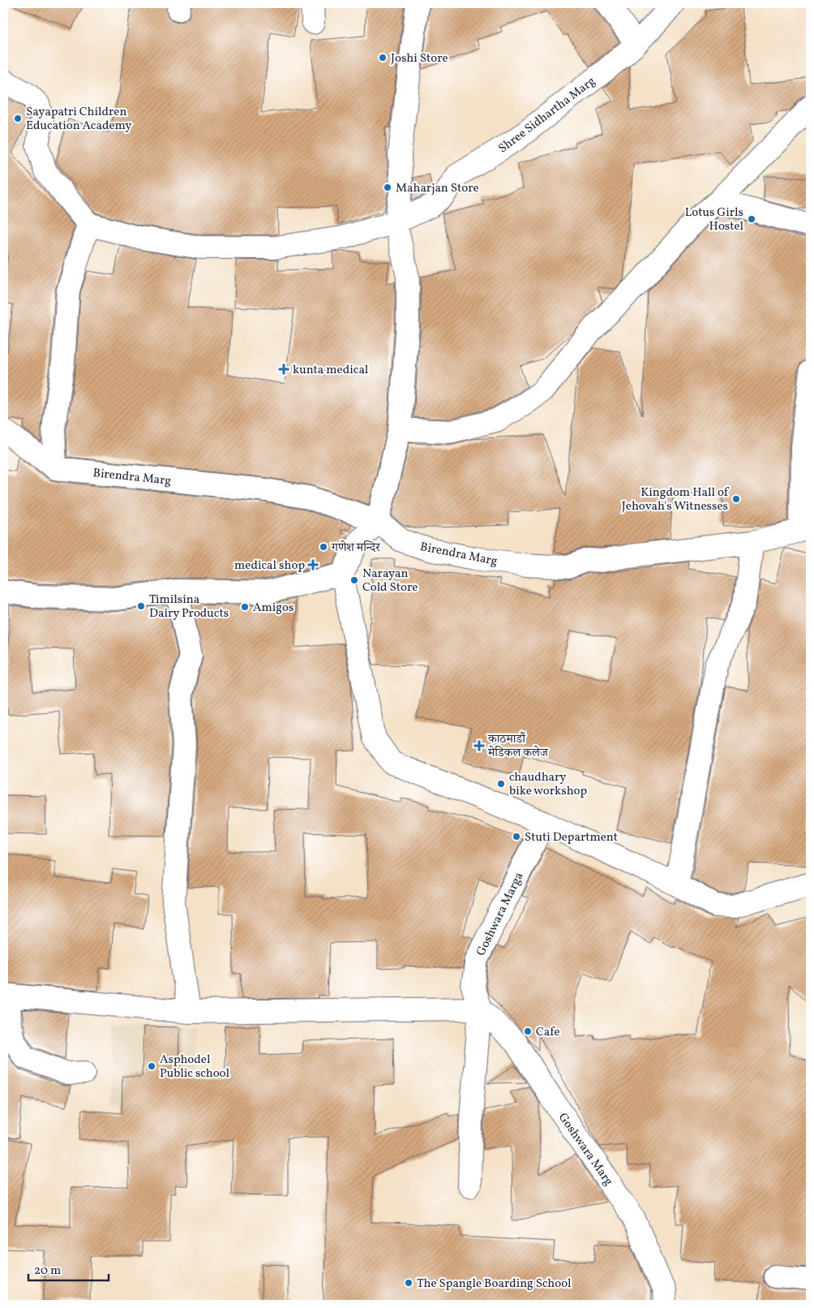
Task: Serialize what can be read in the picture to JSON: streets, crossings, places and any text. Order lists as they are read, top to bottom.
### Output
{
  "streets": {
    "street": [
      "Shree Sidhartha Marg",
      "Birendra Marg",
      "Goshwara Marga",
      "Goshwara Marg"
    ]
  },
  "crossings": [
    ["Goshwara Marga", "Goshwara Marg"]
  ],
  "places": {
    "other": [
      "Joshi Store",
      "Sayapatri Children Education Academy",
      "Maharjan Store",
      "Lotus Girls Hostel",
      "Kingdom Hall of Jehovah's Witnesses",
      "गणेश मन्दिर",
      "Narayan Cold Store",
      "Timilsina Dairy Products",
      "Amigos",
      "chaudhary bike workshop",
      "Stuti Department",
      "Cafe",
      "Asphodel Public school",
      "The Spangle Boarding School"
    ],
    "health": ["kunta medical", "medical shop", "काठमाडौं मेडिकल कलेज"]
  },
  "scale_bar": "20 m"
}
